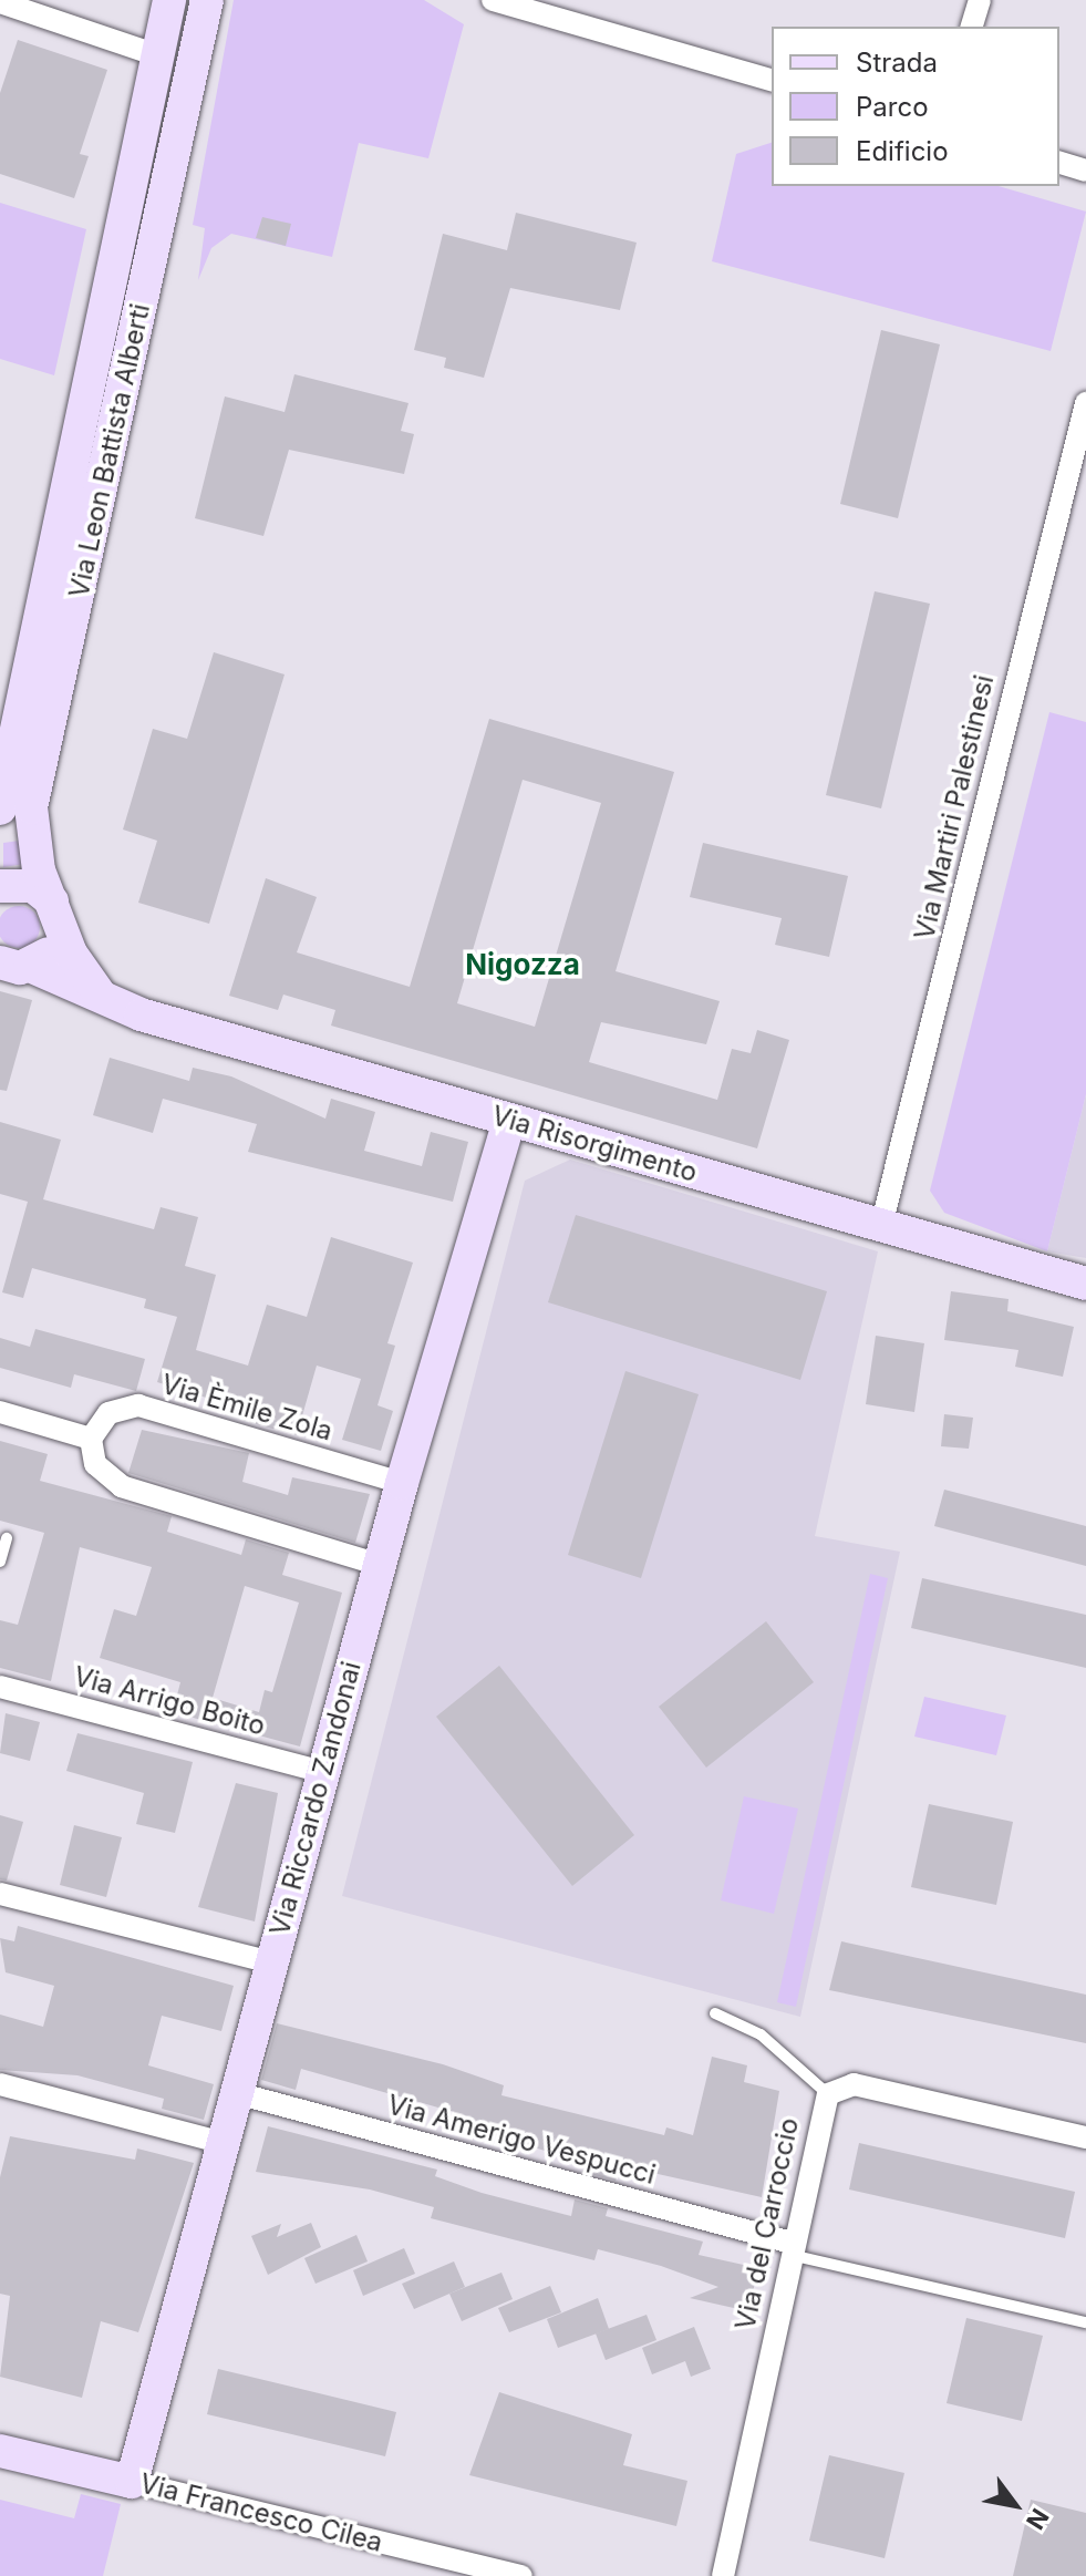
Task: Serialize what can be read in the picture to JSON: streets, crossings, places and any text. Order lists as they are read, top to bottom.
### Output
{
  "streets": {
    "street": [
      "Via Leon Battista Alberti",
      "Via Martiri Palestinesi",
      "Via Risorgimento",
      "Via Èmile Zola",
      "Via Arrigo Boito",
      "Via Riccardo Zandonai",
      "Via Amerigo Vespucci",
      "Via del Carroccio",
      "Via Francesco Cilea"
    ]
  },
  "crossings": [
    ["Via Martiri Palestinesi", "Via Risorgimento"],
    ["Via Risorgimento", "Via Riccardo Zandonai"],
    ["Via Èmile Zola", "Via Riccardo Zandonai"],
    ["Via Arrigo Boito", "Via Riccardo Zandonai"],
    ["Via Riccardo Zandonai", "Via Amerigo Vespucci"],
    ["Via Riccardo Zandonai", "Via Francesco Cilea"],
    ["Via Amerigo Vespucci", "Via del Carroccio"]
  ],
  "districts": ["Nigozza"],
  "legend": ["Strada", "Parco", "Edificio"],
  "north": "bottom right"
}
